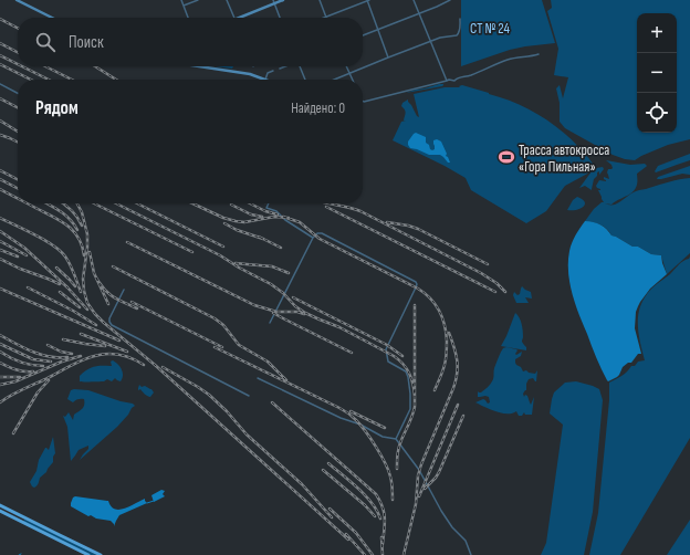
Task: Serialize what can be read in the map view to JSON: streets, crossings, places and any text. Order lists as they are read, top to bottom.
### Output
{
  "parks": ["СТ № 24"],
  "places": {
    "sports": ["Трасса автокросса «Гора Пильная»"]
  },
  "page": {
    "map_buttons": ["+", "−"],
    "search": "Поиск",
    "heading": ["Рядом", "Найдено: 0"]
  }
}
